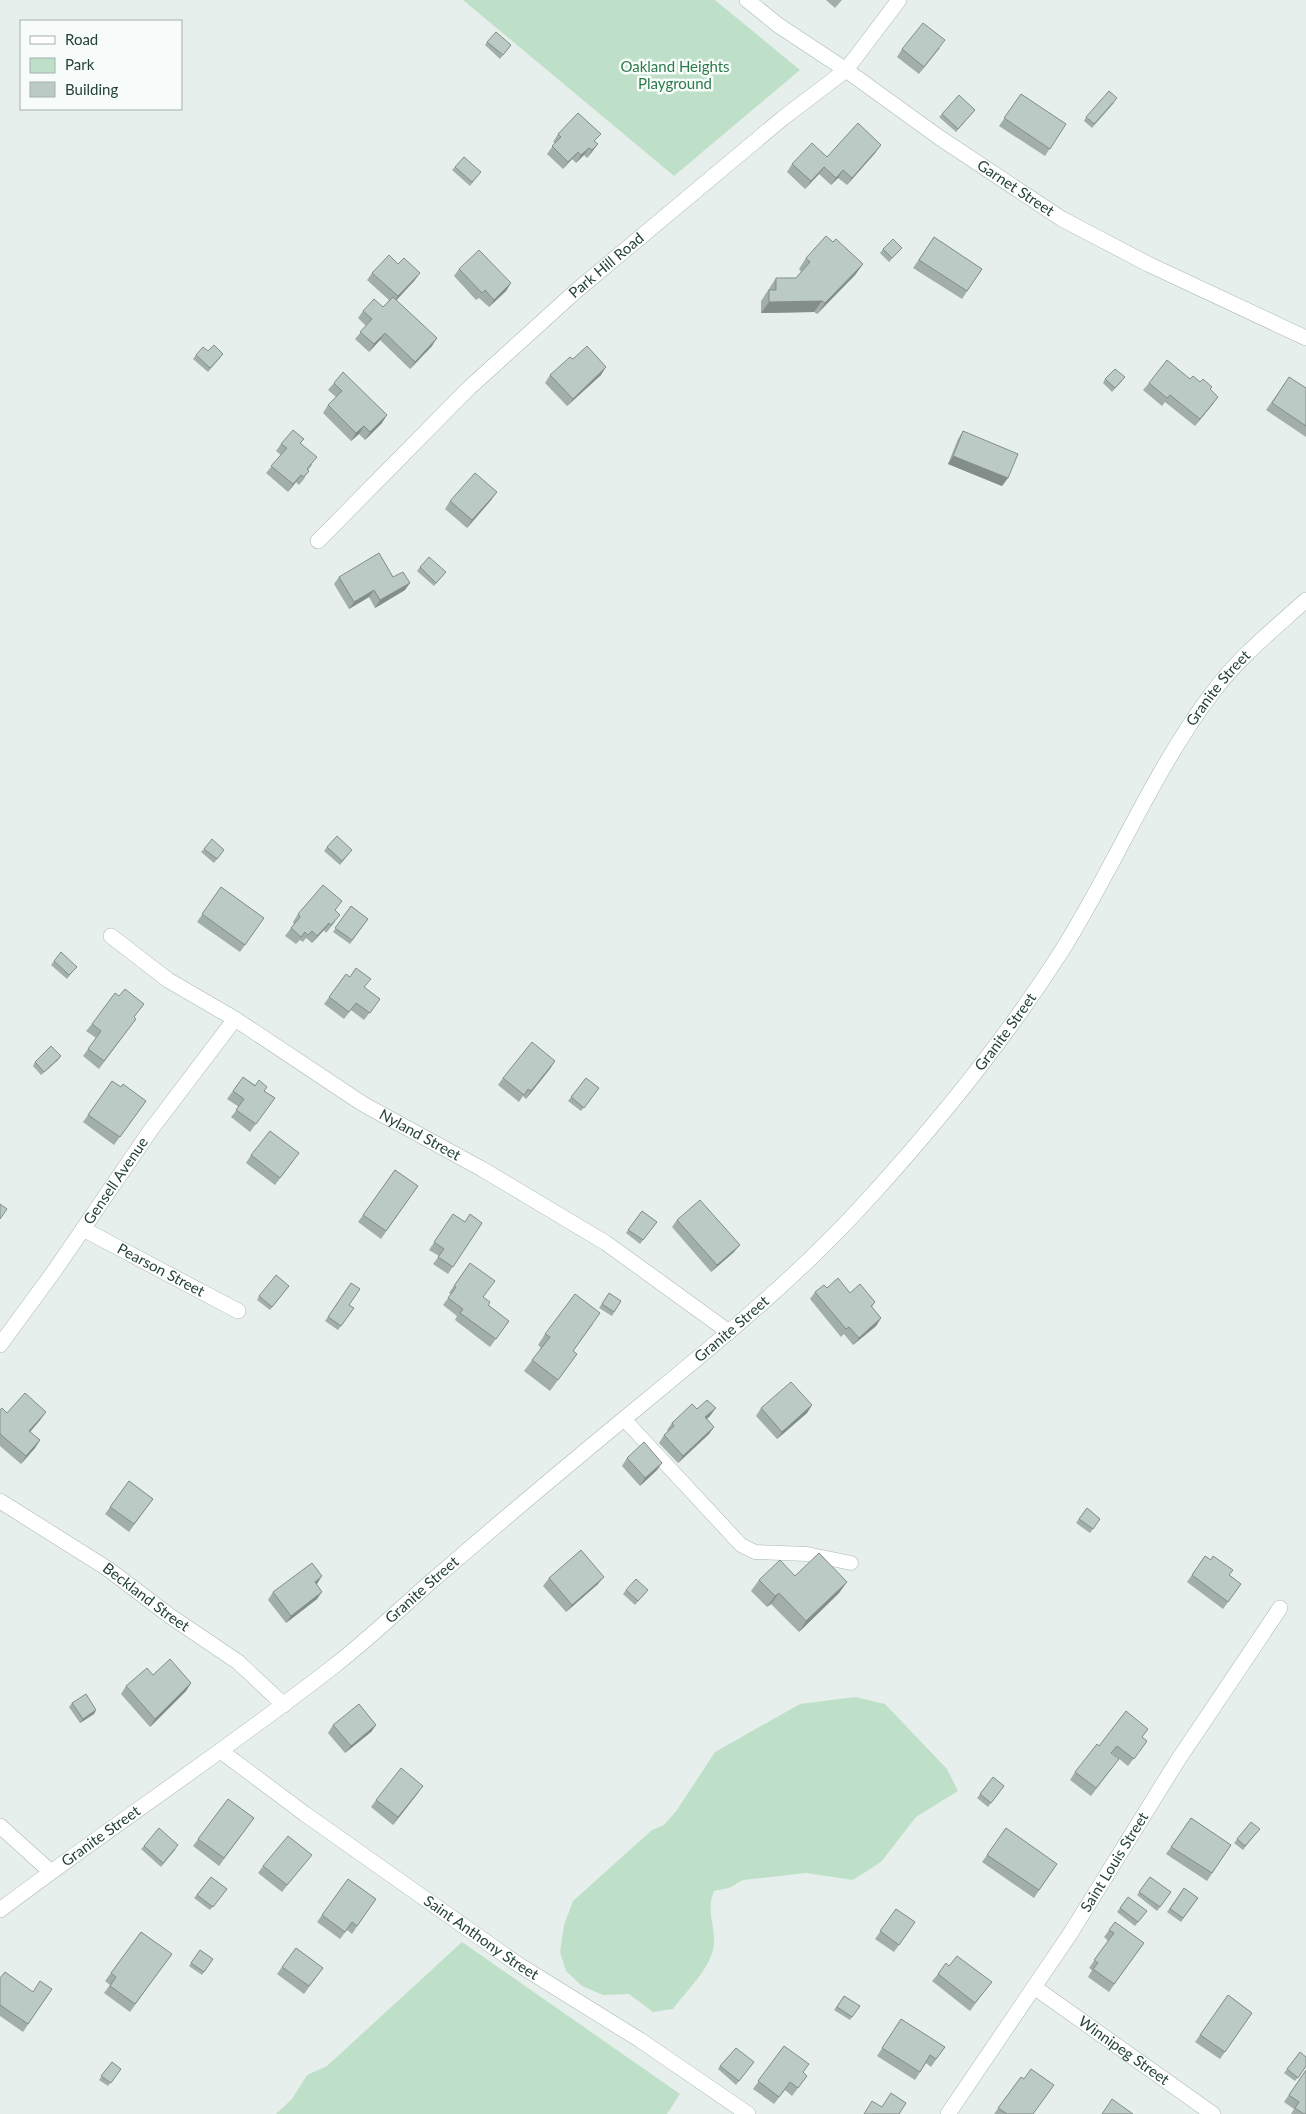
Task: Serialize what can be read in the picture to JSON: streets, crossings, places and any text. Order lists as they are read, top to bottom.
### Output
{
  "streets": {
    "street": [
      "Garnet Street",
      "Park Hill Road",
      "Granite Street",
      "Nyland Street",
      "Gensell Avenue",
      "Pearson Street",
      "Beckland Street",
      "Saint Louis Street",
      "Saint Anthony Street",
      "Winnipeg Street"
    ]
  },
  "crossings": [
    ["Garnet Street", "Park Hill Road"],
    ["Granite Street", "Nyland Street"],
    ["Granite Street", "Beckland Street"],
    ["Granite Street", "Saint Anthony Street"],
    ["Nyland Street", "Gensell Avenue"],
    ["Gensell Avenue", "Pearson Street"],
    ["Saint Louis Street", "Winnipeg Street"]
  ],
  "parks": ["Oakland Heights Playground"],
  "legend": ["Road", "Park", "Building"]
}
